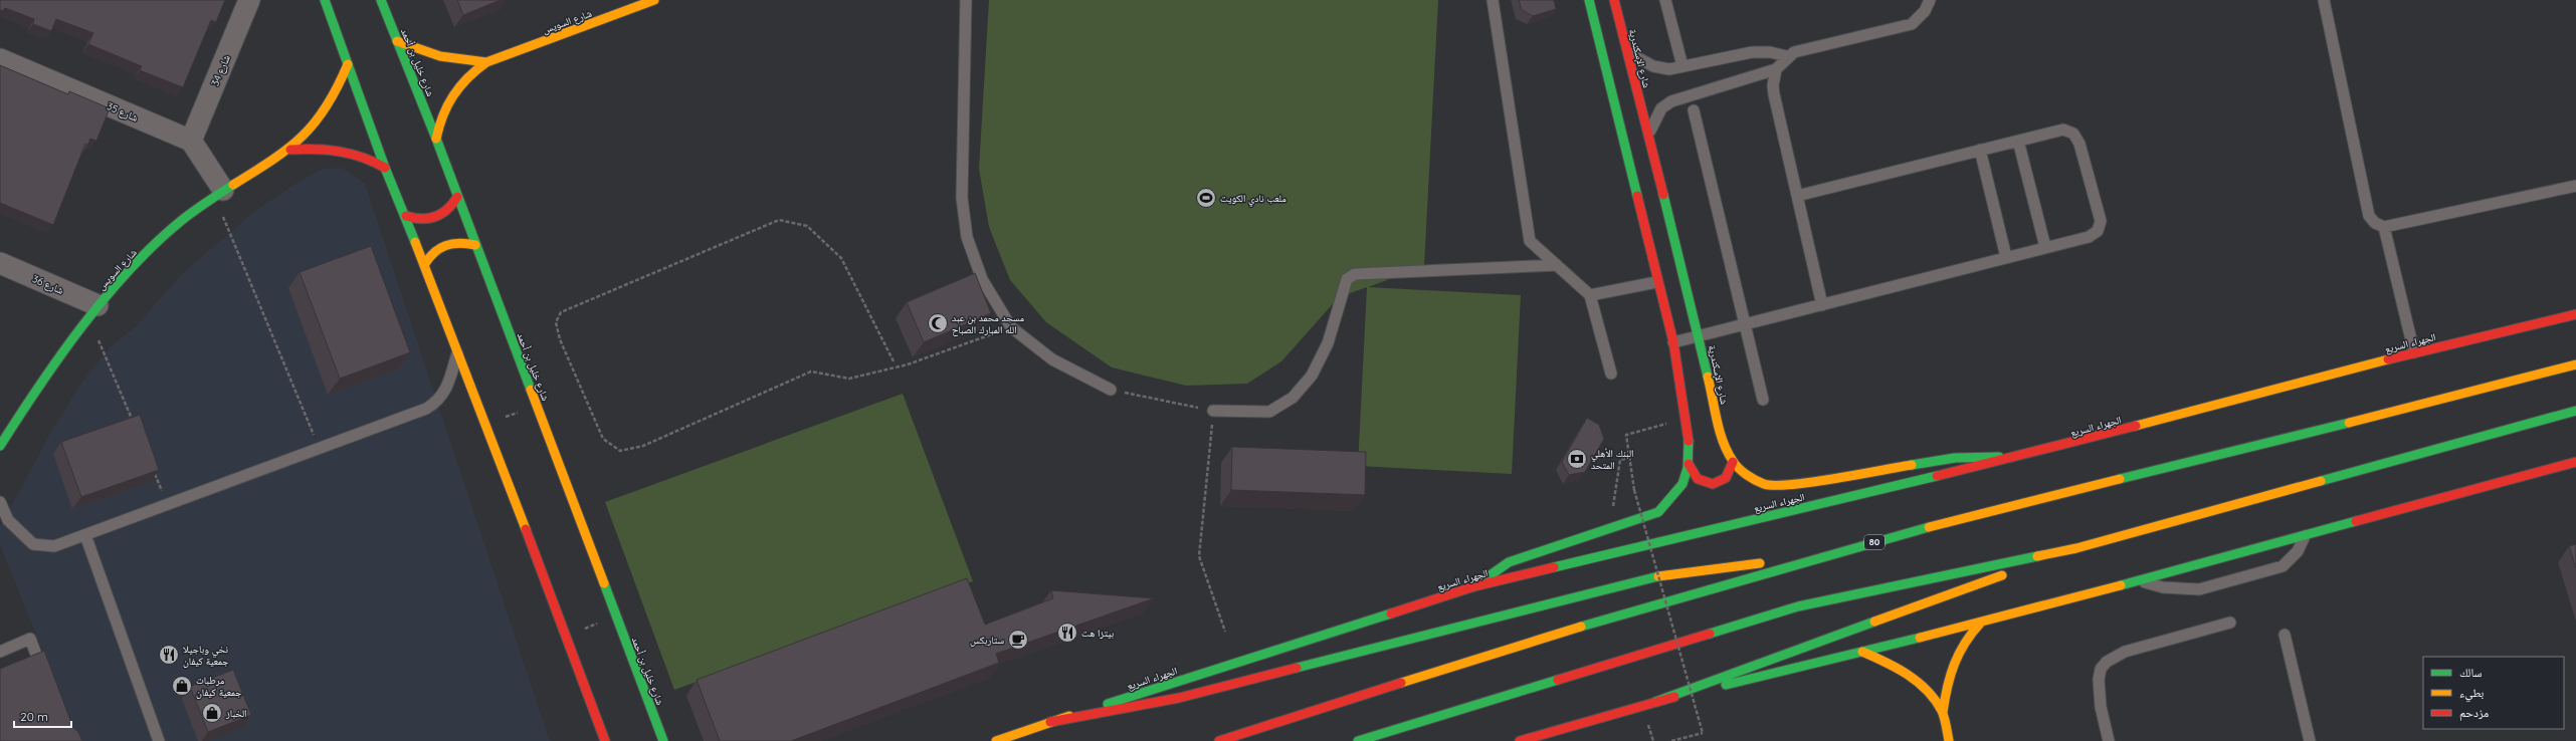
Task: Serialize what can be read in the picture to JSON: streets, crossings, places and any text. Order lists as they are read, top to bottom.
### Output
{
  "streets": {
    "main road": [
      "شارع السويس",
      "شارع الإسكندرية",
      "شارع خليل بن أحمد",
      "الجهراء السريع",
      "80"
    ],
    "street": ["شارع 34", "شارع 35", "شارع 36"]
  },
  "crossings": [
    ["شارع السويس", "شارع خليل بن أحمد"],
    ["شارع السويس", "شارع 36"],
    ["شارع الإسكندرية", "الجهراء السريع"],
    ["شارع 34", "شارع 35"]
  ],
  "places": {
    "sports": ["ملعب نادي الكويت"],
    "mosque": ["مسجد محمد بن عبد الله المبارك الصباح"],
    "bank": ["البنك الأهلي المتحد"],
    "restaurant": ["بيتزا هت", "نخي وباجيلا جمعية كيفان"],
    "cafe": ["ستاربكس"],
    "shop": ["مرطبات جمعية كيفان", "الخباز"]
  },
  "legend": ["سالك", "بطيء", "مزدحم"],
  "scale_bar": "20 m"
}
